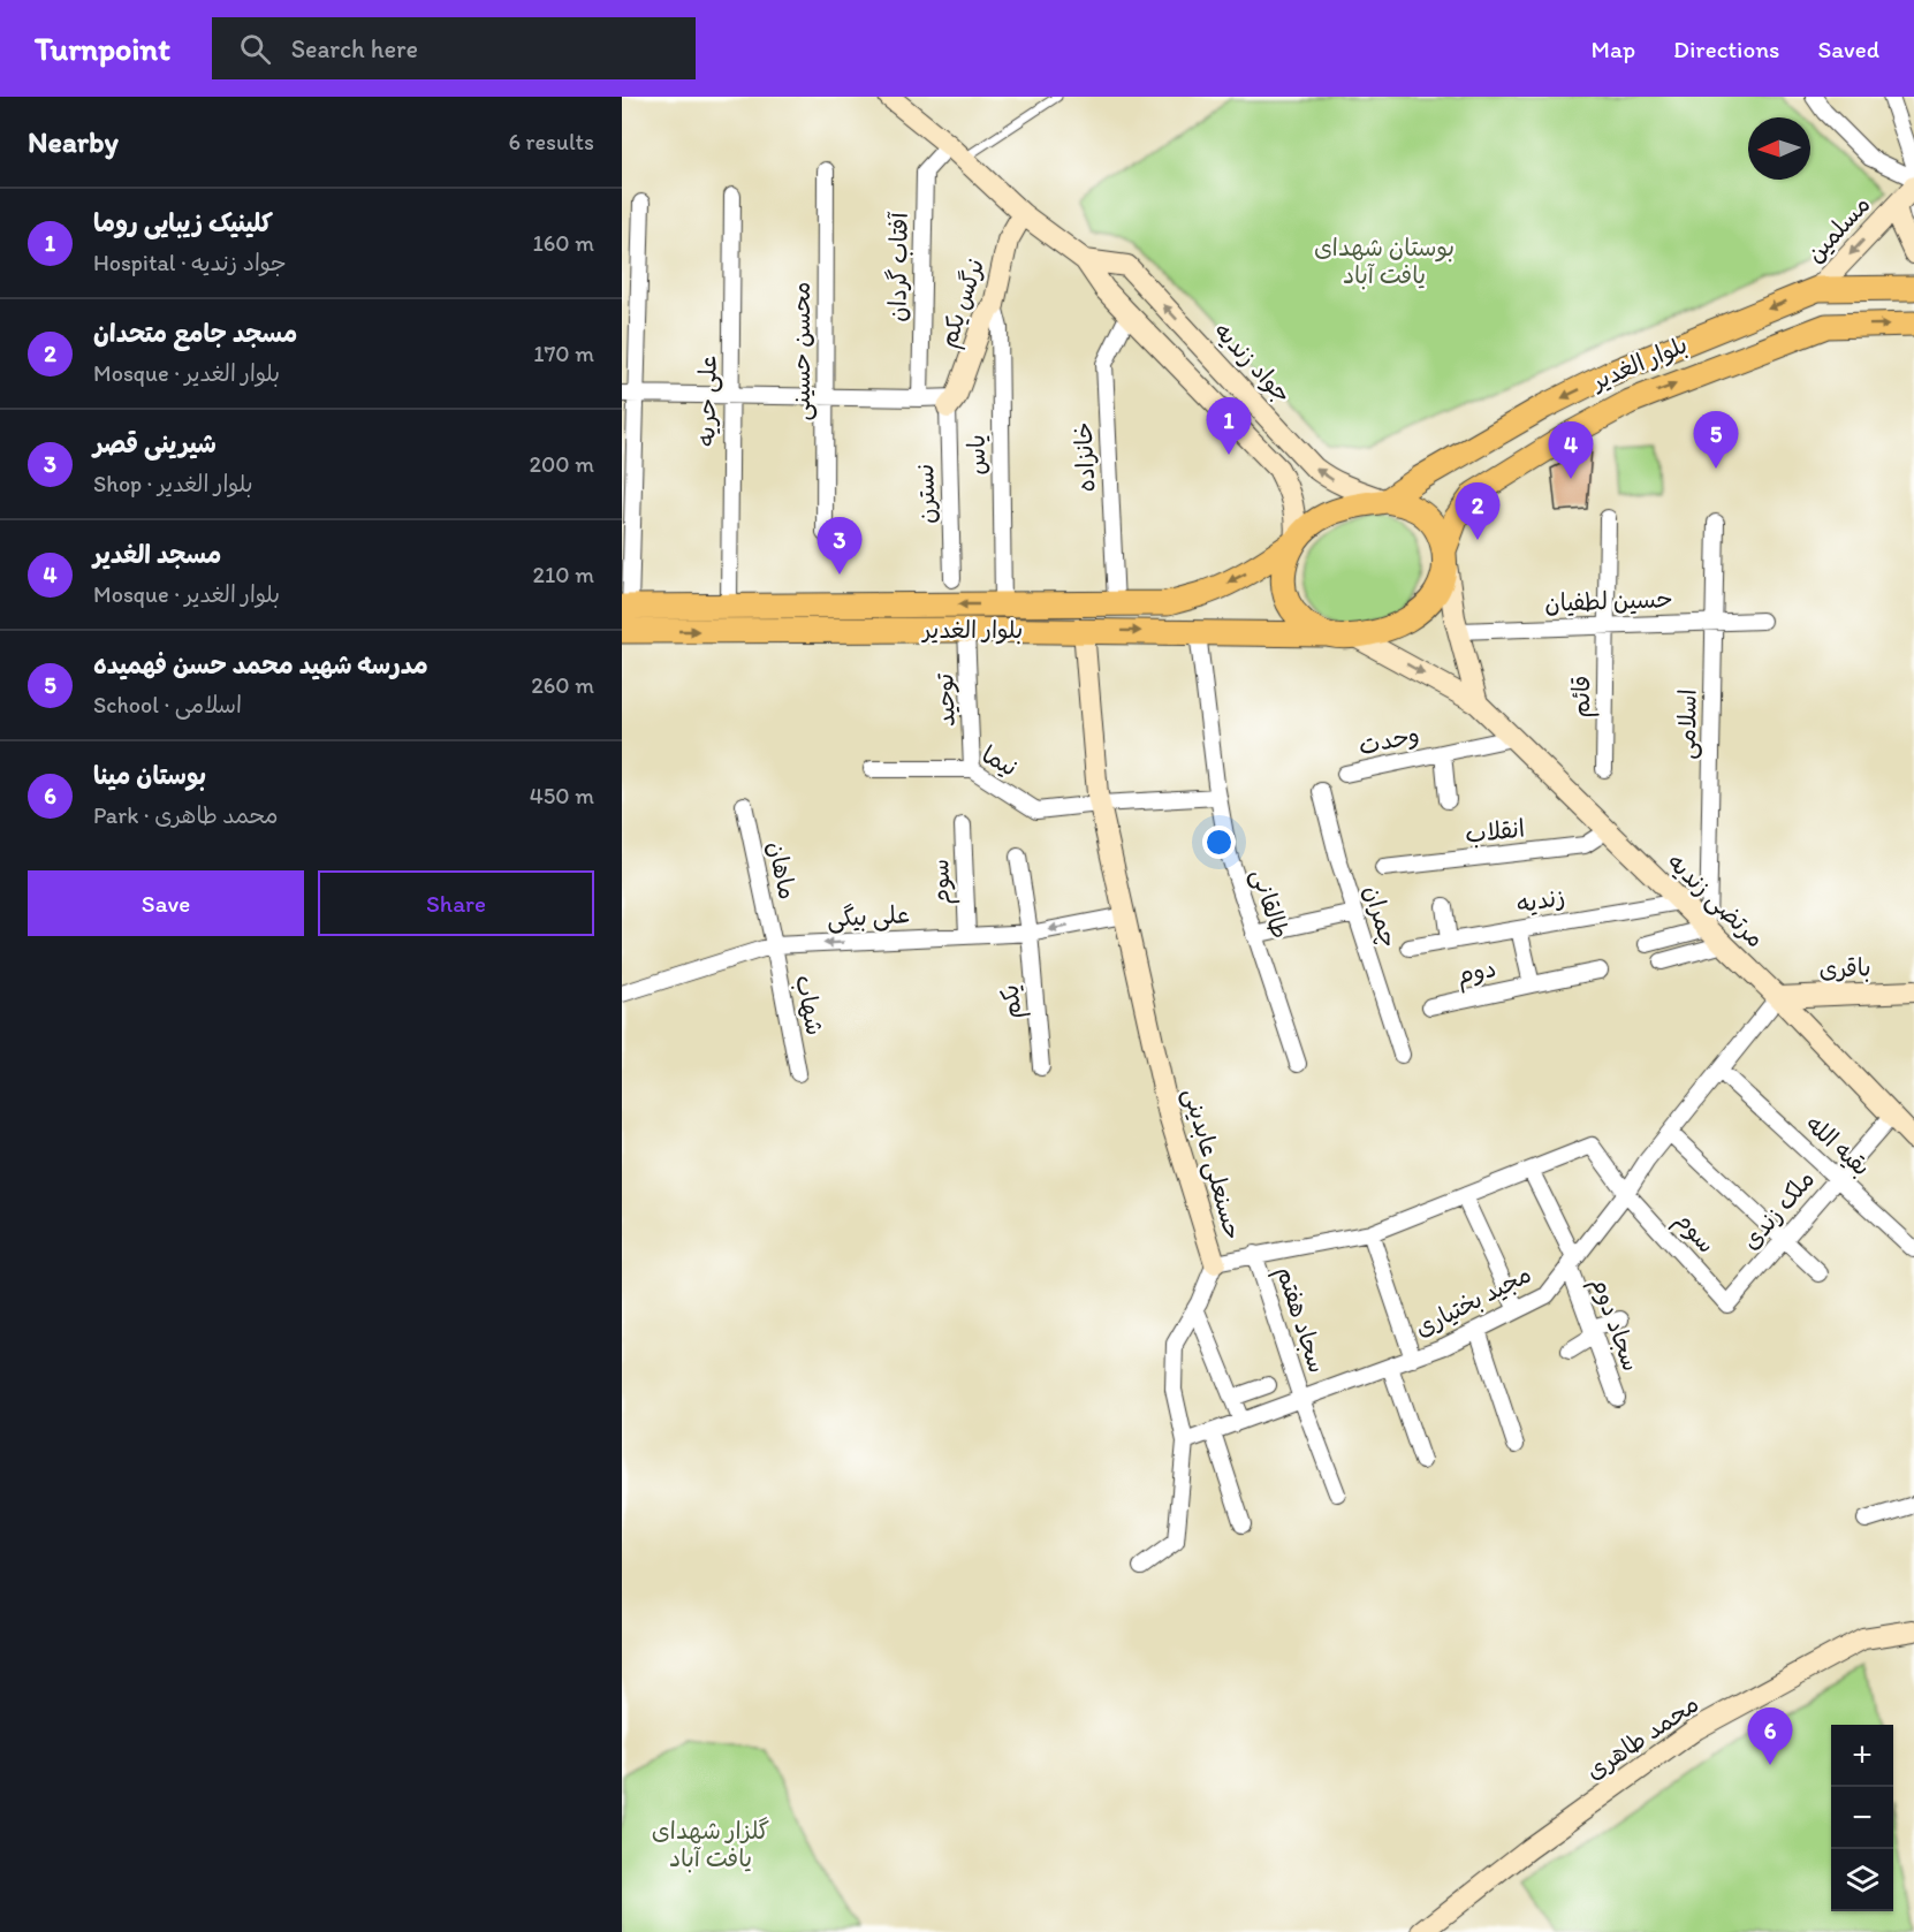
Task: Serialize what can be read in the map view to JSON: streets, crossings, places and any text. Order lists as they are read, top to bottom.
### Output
{
  "streets": {
    "main road": [
      "مسلمین",
      "نرگس یکم",
      "جواد زندیه",
      "بلوار الغدیر",
      "مرتضی زندیه",
      "باقری",
      "حسنعلی عابدینی",
      "محمد طاهری"
    ],
    "street": [
      "آفتاب گردان",
      "محسن حسینی",
      "علی حریه",
      "یاس",
      "خانزاده",
      "نسترن",
      "حسین لطفیان",
      "قائم",
      "توحید",
      "اسلامی",
      "وحدت",
      "نیما",
      "انقلاب",
      "ماهان",
      "سوم",
      "زندیه",
      "طالقانی",
      "علی بیگی",
      "چمران",
      "دوم",
      "یکم",
      "شهاب",
      "بقیه الله",
      "ملک زندی",
      "مجید بختیاری",
      "سجاد هفتم",
      "سجاد دوم"
    ]
  },
  "crossings": [
    ["مسلمین", "بلوار الغدیر"],
    ["آفتاب گردان", "جواد زندیه"],
    ["نرگس یکم", "جواد زندیه"],
    ["نرگس یکم", "یاس"],
    ["نرگس یکم", "نسترن"],
    ["جواد زندیه", "بلوار الغدیر"],
    ["جواد زندیه", "خانزاده"],
    ["بلوار الغدیر", "علی حریه"],
    ["بلوار الغدیر", "یاس"],
    ["بلوار الغدیر", "خانزاده"],
    ["بلوار الغدیر", "توحید"],
    ["بلوار الغدیر", "طالقانی"],
    ["بلوار الغدیر", "حسنعلی عابدینی"],
    ["حسین لطفیان", "قائم"],
    ["حسین لطفیان", "اسلامی"],
    ["توحید", "نیما"],
    ["اسلامی", "مرتضی زندیه"],
    ["وحدت", "مرتضی زندیه"],
    ["نیما", "طالقانی"],
    ["نیما", "حسنعلی عابدینی"],
    ["انقلاب", "مرتضی زندیه"],
    ["ماهان", "علی بیگی"],
    ["ماهان", "شهاب"],
    ["سوم", "علی بیگی"],
    ["سوم", "حسنعلی عابدینی"],
    ["سوم", "ملک زندی"],
    ["سوم", "مجید بختیاری"],
    ["زندیه", "مرتضی زندیه"],
    ["زندیه", "دوم"],
    ["مرتضی زندیه", "باقری"],
    ["مرتضی زندیه", "ملک زندی"],
    ["مرتضی زندیه", "مجید بختیاری"],
    ["علی بیگی", "یکم"],
    ["علی بیگی", "شهاب"],
    ["علی بیگی", "حسنعلی عابدینی"],
    ["باقری", "مجید بختیاری"],
    ["بقیه الله", "ملک زندی"],
    ["حسنعلی عابدینی", "مجید بختیاری"],
    ["حسنعلی عابدینی", "سجاد هفتم"],
    ["حسنعلی عابدینی", "سجاد دوم"],
    ["مجید بختیاری", "سجاد هفتم"],
    ["مجید بختیاری", "سجاد دوم"]
  ],
  "one_way": ["مسلمین", "علی بیگی"],
  "parks": ["بوستان شهدای یافت آباد", "گلزار شهدای یافت آباد"],
  "north": "left",
  "page": {
    "header": "Turnpoint",
    "search": "Search here",
    "nav": ["Map", "Directions", "Saved"],
    "heading": ["Nearby", "6 results"],
    "list": [
      {
        "mark": "1",
        "name": "کلینیک زیبایی روما",
        "note": "Hospital · جواد زندیه",
        "value": "160 m"
      },
      {
        "mark": "2",
        "name": "مسجد جامع متحدان",
        "note": "Mosque · بلوار الغدیر",
        "value": "170 m"
      },
      {
        "mark": "3",
        "name": "شیرینی قصر",
        "note": "Shop · بلوار الغدیر",
        "value": "200 m"
      },
      {
        "mark": "4",
        "name": "مسجد الغدیر",
        "note": "Mosque · بلوار الغدیر",
        "value": "210 m"
      },
      {
        "mark": "5",
        "name": "مدرسه شهید محمد حسن فهمیده",
        "note": "School · اسلامی",
        "value": "260 m"
      },
      {
        "mark": "6",
        "name": "بوستان مینا",
        "note": "Park · محمد طاهری",
        "value": "450 m"
      }
    ],
    "pins": [
      "1",
      "5",
      "4",
      "2",
      "3",
      "6"
    ],
    "buttons": ["Save", "Share"],
    "map_buttons": ["+", "−"]
  }
}
